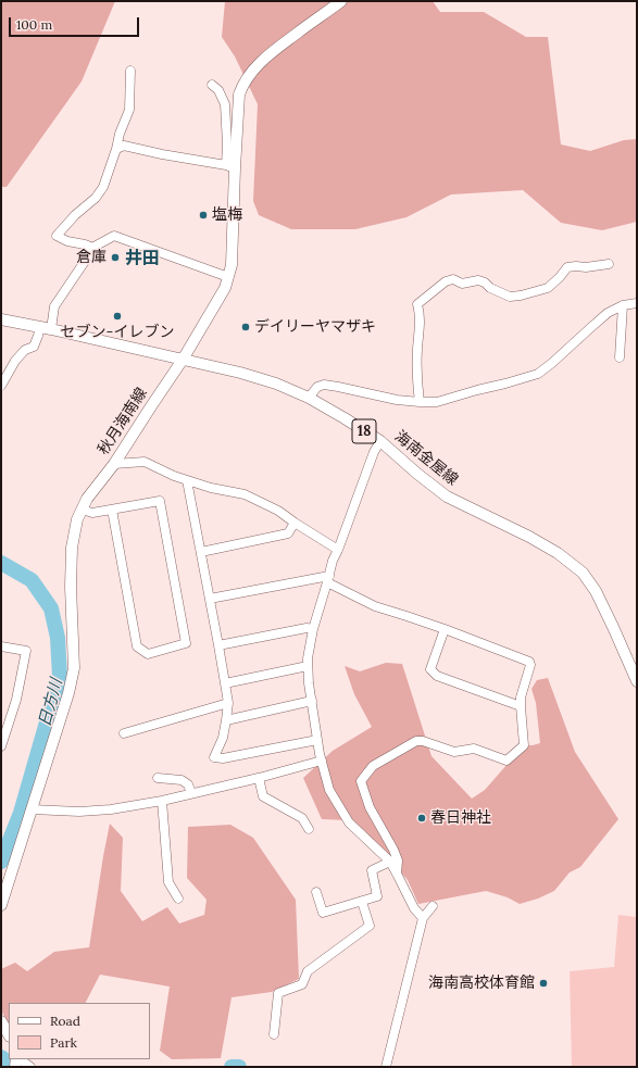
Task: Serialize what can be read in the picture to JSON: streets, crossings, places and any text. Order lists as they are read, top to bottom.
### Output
{
  "streets": {
    "main road": ["秋月海南線", "18", "海南金屋線"]
  },
  "crossings": [
    ["秋月海南線", "海南金屋線"]
  ],
  "districts": ["井田"],
  "water": ["日方川"],
  "places": [
    "塩梅",
    "倉庫",
    "セブン-イレブン",
    "デイリーヤマザキ",
    "春日神社",
    "海南高校体育館"
  ],
  "legend": ["Road", "Park"],
  "scale_bar": "100 m"
}
